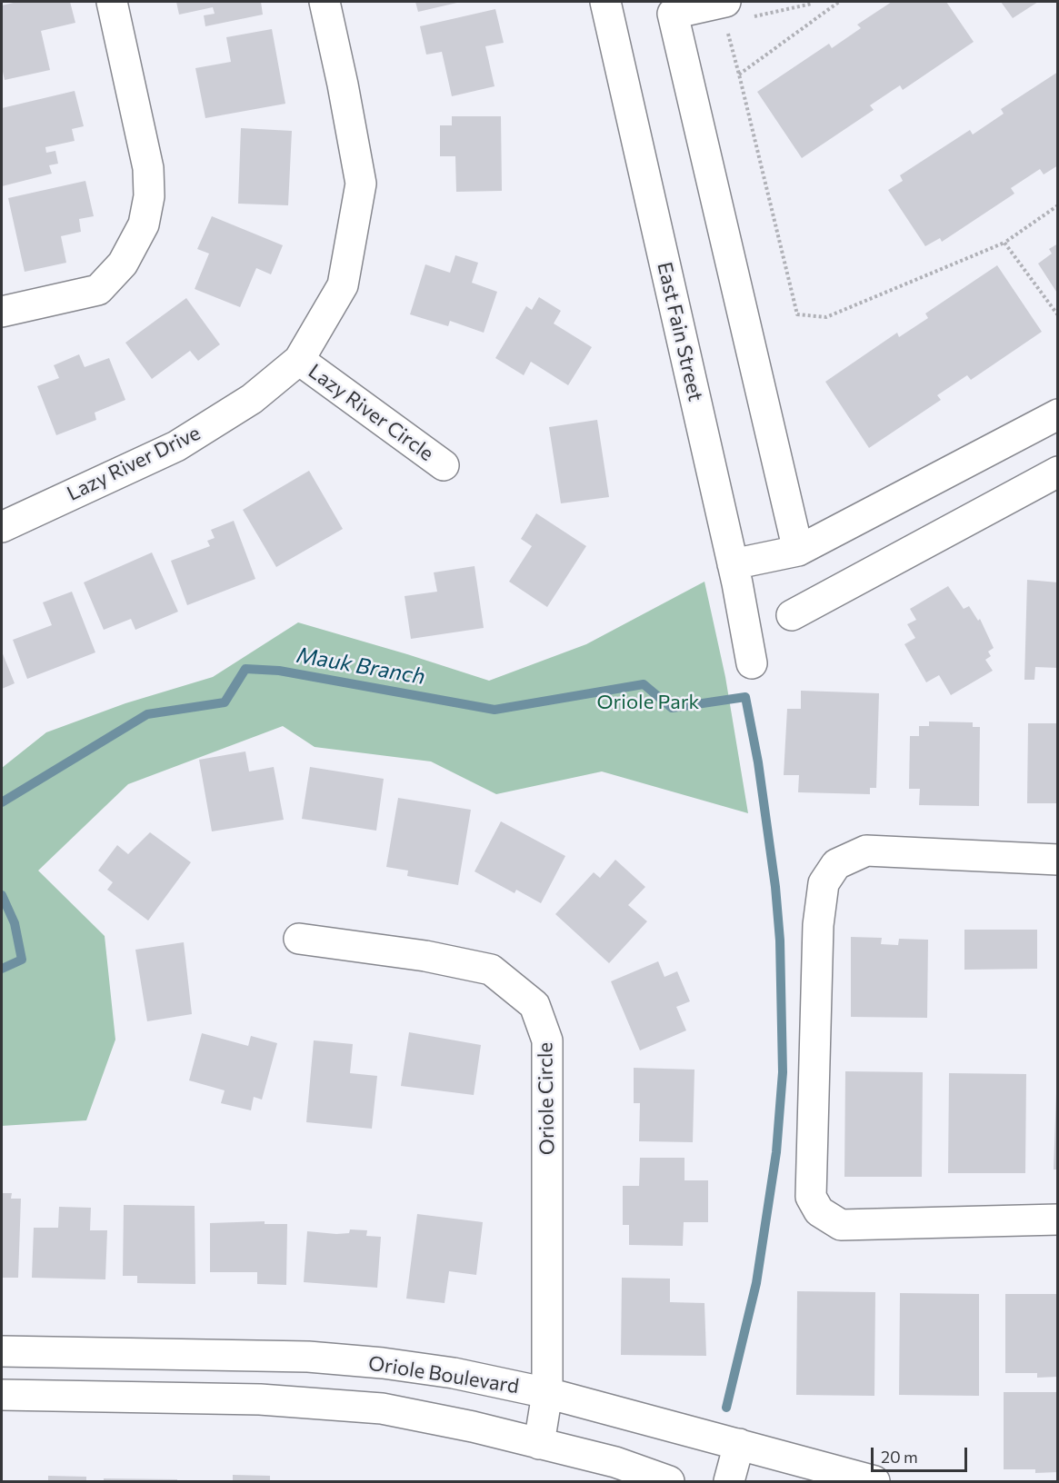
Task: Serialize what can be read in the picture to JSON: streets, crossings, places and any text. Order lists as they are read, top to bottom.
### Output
{
  "streets": {
    "street": [
      "East Fain Street",
      "Lazy River Circle",
      "Lazy River Drive",
      "Oriole Circle",
      "Oriole Boulevard"
    ]
  },
  "crossings": [
    ["Lazy River Circle", "Lazy River Drive"],
    ["Oriole Circle", "Oriole Boulevard"]
  ],
  "water": ["Mauk Branch"],
  "parks": ["Oriole Park"],
  "scale_bar": "20 m"
}
